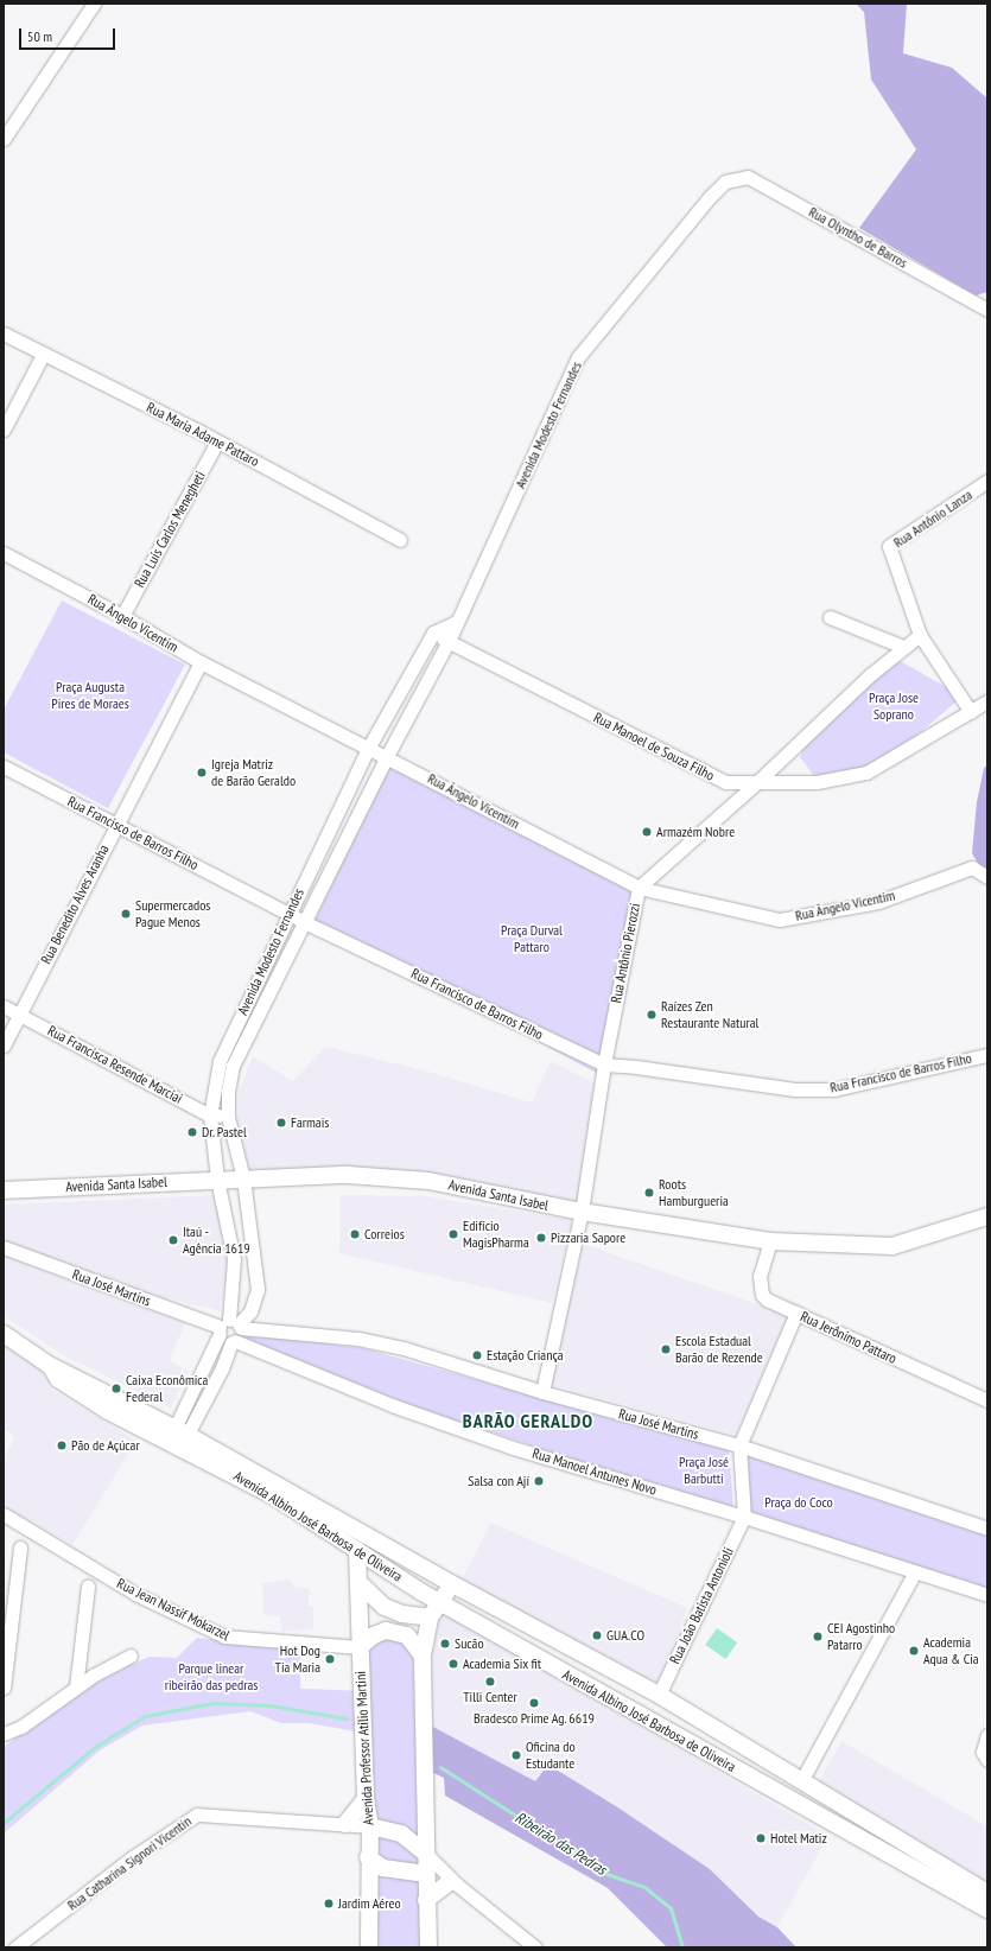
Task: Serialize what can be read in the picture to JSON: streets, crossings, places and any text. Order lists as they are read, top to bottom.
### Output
{
  "streets": {
    "main road": ["Avenida Santa Isabel", "Avenida Albino José Barbosa de Oliveira", "Avenida Professor Atílio Martini"],
    "street": [
      "Rua Olyntho de Barros",
      "Avenida Modesto Fernandes",
      "Rua Maria Adame Pattaro",
      "Rua Antônio Lanza",
      "Rua Luís Carlos Menegheti",
      "Rua Ângelo Vicentim",
      "Rua Manoel de Souza Filho",
      "Rua Francisco de Barros Filho",
      "Rua Benedito Alves Aranha",
      "Rua Antônio Pierozzi",
      "Rua Francisca Resende Marciai",
      "Rua José Martins",
      "Rua Jerônimo Pattaro",
      "Rua Manoel Antunes Novo",
      "Rua João Batista Antonioli",
      "Rua Jean Nassif Mokarzel",
      "Rua Catharina Signori Vicentin"
    ]
  },
  "crossings": [
    ["Rua Olyntho de Barros", "Avenida Modesto Fernandes"],
    ["Avenida Modesto Fernandes", "Rua Ângelo Vicentim"],
    ["Avenida Modesto Fernandes", "Rua Manoel de Souza Filho"],
    ["Avenida Modesto Fernandes", "Rua Francisco de Barros Filho"],
    ["Avenida Modesto Fernandes", "Rua Francisca Resende Marciai"],
    ["Avenida Modesto Fernandes", "Avenida Santa Isabel"],
    ["Avenida Modesto Fernandes", "Rua José Martins"],
    ["Avenida Modesto Fernandes", "Avenida Albino José Barbosa de Oliveira"],
    ["Rua Maria Adame Pattaro", "Rua Luís Carlos Menegheti"],
    ["Rua Antônio Lanza", "Rua Manoel de Souza Filho"],
    ["Rua Antônio Lanza", "Rua Antônio Pierozzi"],
    ["Rua Luís Carlos Menegheti", "Rua Ângelo Vicentim"],
    ["Rua Ângelo Vicentim", "Rua Benedito Alves Aranha"],
    ["Rua Ângelo Vicentim", "Rua Antônio Pierozzi"],
    ["Rua Manoel de Souza Filho", "Rua Antônio Pierozzi"],
    ["Rua Francisco de Barros Filho", "Rua Benedito Alves Aranha"],
    ["Rua Francisco de Barros Filho", "Rua Antônio Pierozzi"],
    ["Rua Benedito Alves Aranha", "Rua Francisca Resende Marciai"],
    ["Rua Antônio Pierozzi", "Avenida Santa Isabel"],
    ["Rua Antônio Pierozzi", "Rua José Martins"],
    ["Avenida Santa Isabel", "Rua Jerônimo Pattaro"],
    ["Rua Manoel Antunes Novo", "Rua João Batista Antonioli"],
    ["Avenida Albino José Barbosa de Oliveira", "Rua João Batista Antonioli"],
    ["Avenida Albino José Barbosa de Oliveira", "Avenida Professor Atílio Martini"],
    ["Rua Jean Nassif Mokarzel", "Avenida Professor Atílio Martini"],
    ["Avenida Professor Atílio Martini", "Rua Catharina Signori Vicentin"]
  ],
  "districts": ["BARÃO GERALDO"],
  "water": ["Ribeirão das Pedras"],
  "parks": [
    "Praça Augusta Pires de Moraes",
    "Praça Jose Soprano",
    "Praça Durval Pattaro",
    "Praça José Barbutti",
    "Praça do Coco",
    "Parque linear ribeirão das pedras"
  ],
  "places": [
    "Igreja Matriz de Barão Geraldo",
    "Armazém Nobre",
    "Supermercados Pague Menos",
    "Raízes Zen Restaurante Natural",
    "Farmais",
    "Dr. Pastel",
    "Roots Hamburgueria",
    "Correios",
    "Edifício MagisPharma",
    "Pizzaria Sapore",
    "Itaú - Agência 1619",
    "Escola Estadual Barão de Rezende",
    "Estação Criança",
    "Caixa Econômica Federal",
    "Pão de Açúcar",
    "Salsa con Ají",
    "GUA.CO",
    "CEI Agostinho Patarro",
    "Sucão",
    "Academia Aqua & Cia",
    "Hot Dog Tia Maria",
    "Academia Six fit",
    "Tilli Center",
    "Bradesco Prime Ag. 6619",
    "Oficina do Estudante",
    "Hotel Matiz",
    "Jardim Aéreo"
  ],
  "scale_bar": "50 m"
}
